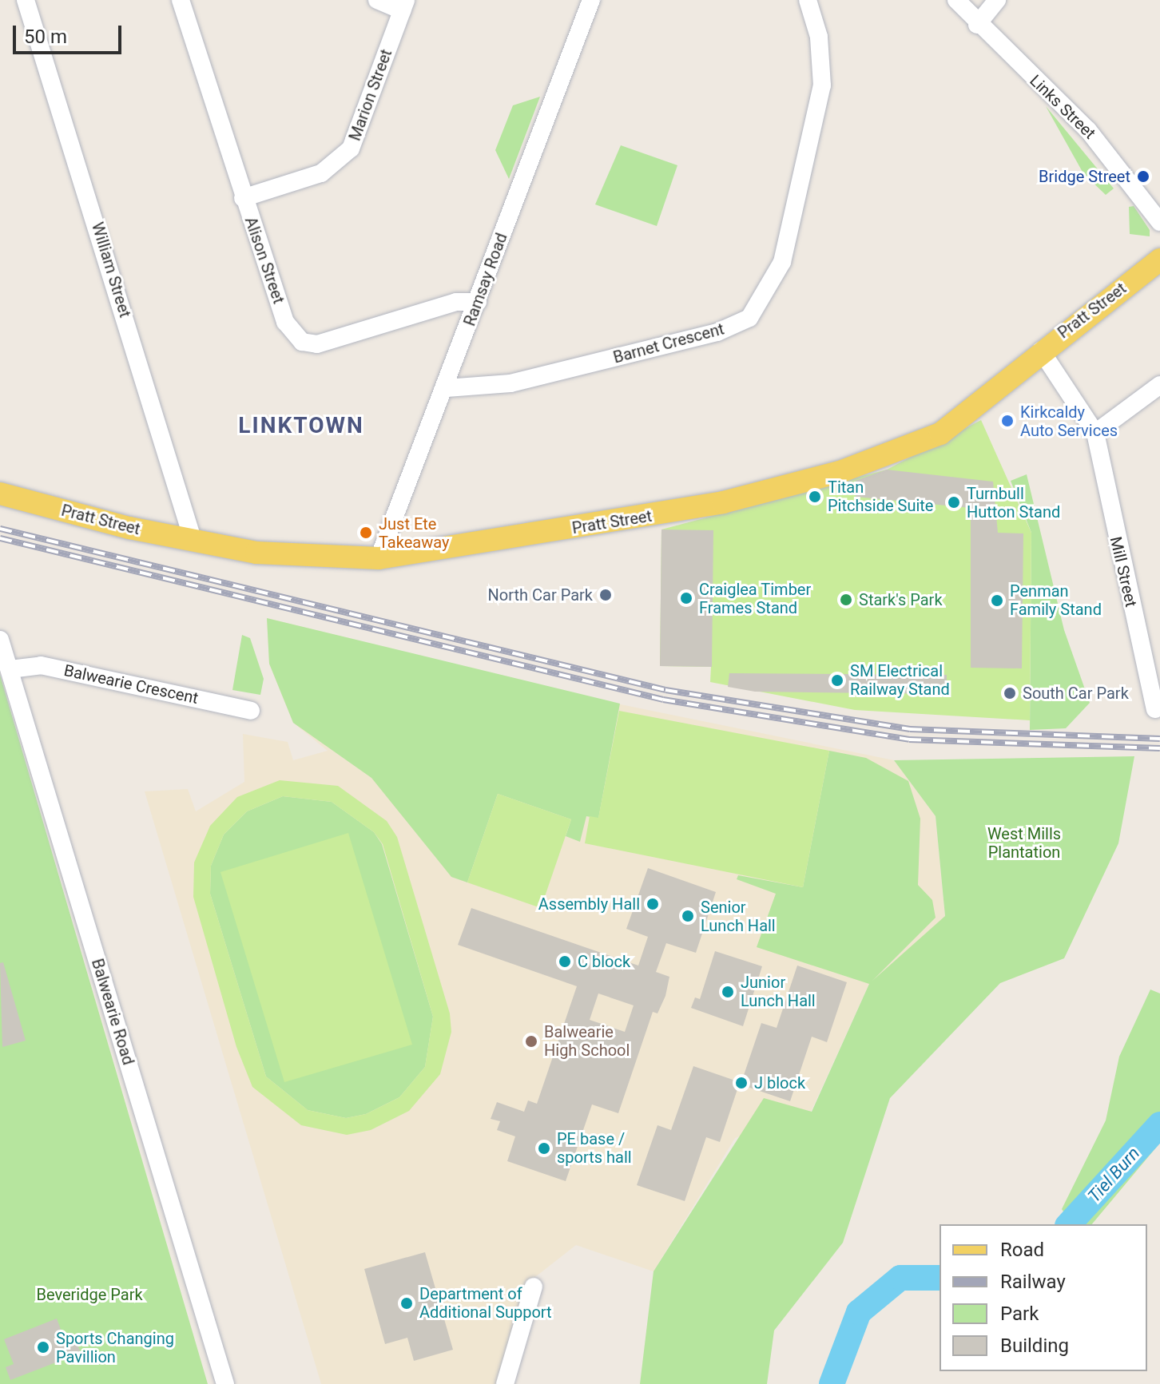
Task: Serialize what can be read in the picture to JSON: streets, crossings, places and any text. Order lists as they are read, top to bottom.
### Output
{
  "streets": {
    "main road": ["Pratt Street"],
    "street": [
      "Marion Street",
      "Links Street",
      "Alison Street",
      "William Street",
      "Ramsay Road",
      "Barnet Crescent",
      "Mill Street",
      "Balwearie Crescent",
      "Balwearie Road"
    ]
  },
  "crossings": [
    ["Marion Street", "Alison Street"],
    ["Alison Street", "Ramsay Road"],
    ["William Street", "Pratt Street"],
    ["Ramsay Road", "Pratt Street"],
    ["Ramsay Road", "Barnet Crescent"],
    ["Pratt Street", "Mill Street"],
    ["Balwearie Crescent", "Balwearie Road"]
  ],
  "districts": ["LINKTOWN"],
  "water": ["Tiel Burn"],
  "parks": ["West Mills Plantation", "Beveridge Park"],
  "places": [
    "Bridge Street",
    "Kirkcaldy Auto Services",
    "Titan Pitchside Suite",
    "Turnbull Hutton Stand",
    "Just Ete Takeaway",
    "North Car Park",
    "Craiglea Timber Frames Stand",
    "Stark's Park",
    "Penman Family Stand",
    "SM Electrical Railway Stand",
    "South Car Park",
    "Assembly Hall",
    "Senior Lunch Hall",
    "C block",
    "Junior Lunch Hall",
    "Balwearie High School",
    "J block",
    "PE base / sports hall",
    "Department of Additional Support",
    "Sports Changing Pavillion"
  ],
  "legend": [
    "Road",
    "Railway",
    "Park",
    "Building"
  ],
  "scale_bar": "50 m"
}
